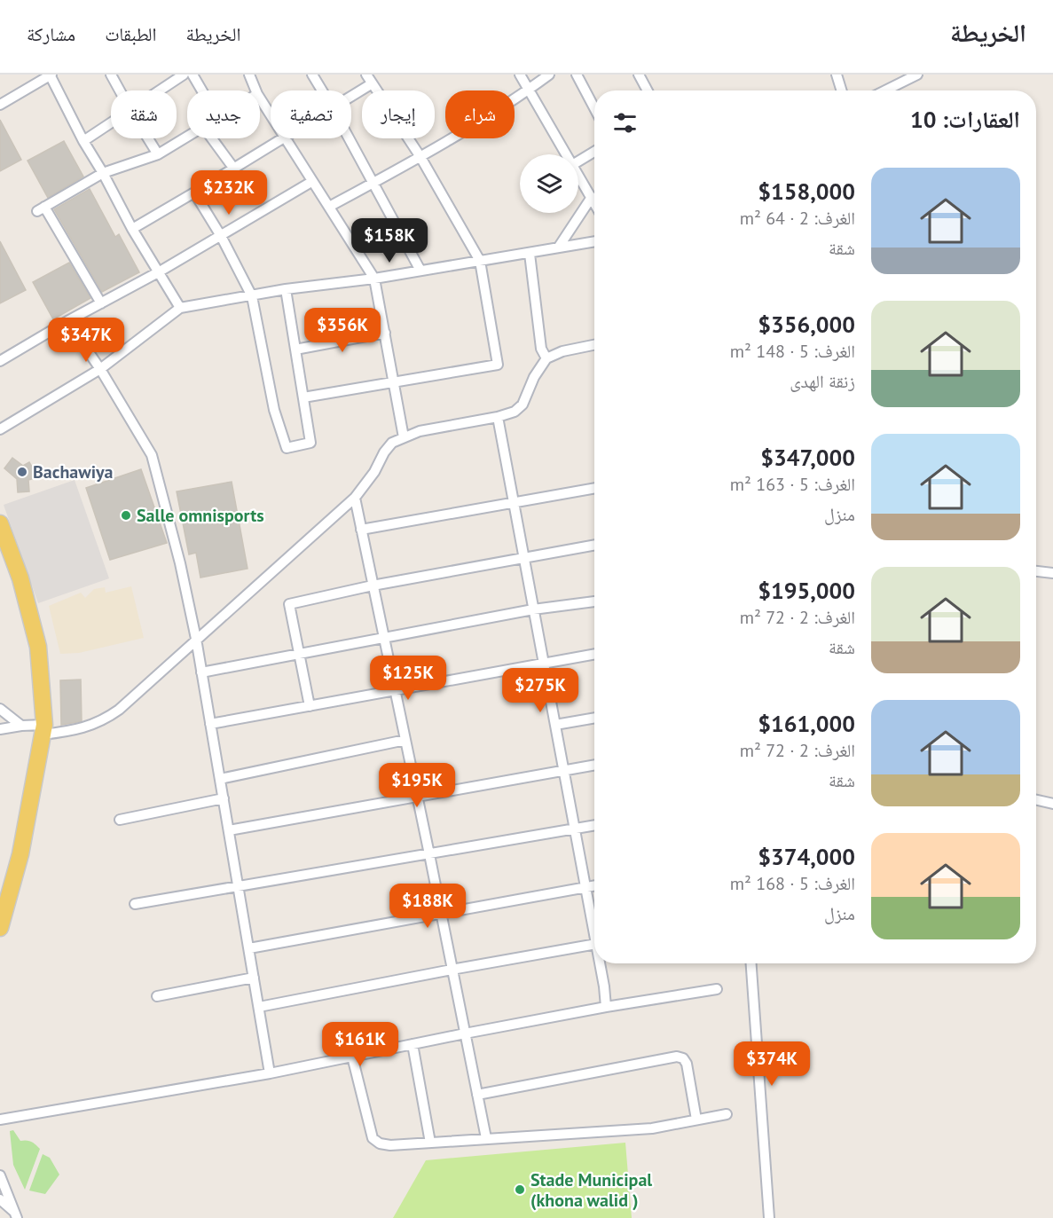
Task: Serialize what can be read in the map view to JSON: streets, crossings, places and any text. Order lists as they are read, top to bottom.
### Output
{
  "places": ["Bachawiya", "Salle omnisports", "Stade Municipal (khona walid )"],
  "page": {
    "header": "الخريطة",
    "nav": ["الخريطة", "الطبقات", "مشاركة"],
    "chip": [
      "شراء",
      "إيجار",
      "تصفية",
      "جديد",
      "شقة"
    ],
    "heading": "العقارات: 10",
    "list": [
      {
        "name": "$158,000",
        "note": "الغرف: 2 · 64 m² · شقة"
      },
      {
        "name": "$356,000",
        "note": "الغرف: 5 · 148 m² · زنقة الهدى"
      },
      {
        "name": "$347,000",
        "note": "الغرف: 5 · 163 m² · منزل"
      },
      {
        "name": "$195,000",
        "note": "الغرف: 2 · 72 m² · شقة"
      },
      {
        "name": "$161,000",
        "note": "الغرف: 2 · 72 m² · شقة"
      },
      {
        "name": "$374,000",
        "note": "الغرف: 5 · 168 m² · منزل"
      }
    ],
    "price": [
      "$232K",
      "$158K",
      "$356K",
      "$347K",
      "$125K",
      "$275K",
      "$195K",
      "$188K",
      "$161K",
      "$374K"
    ]
  }
}
